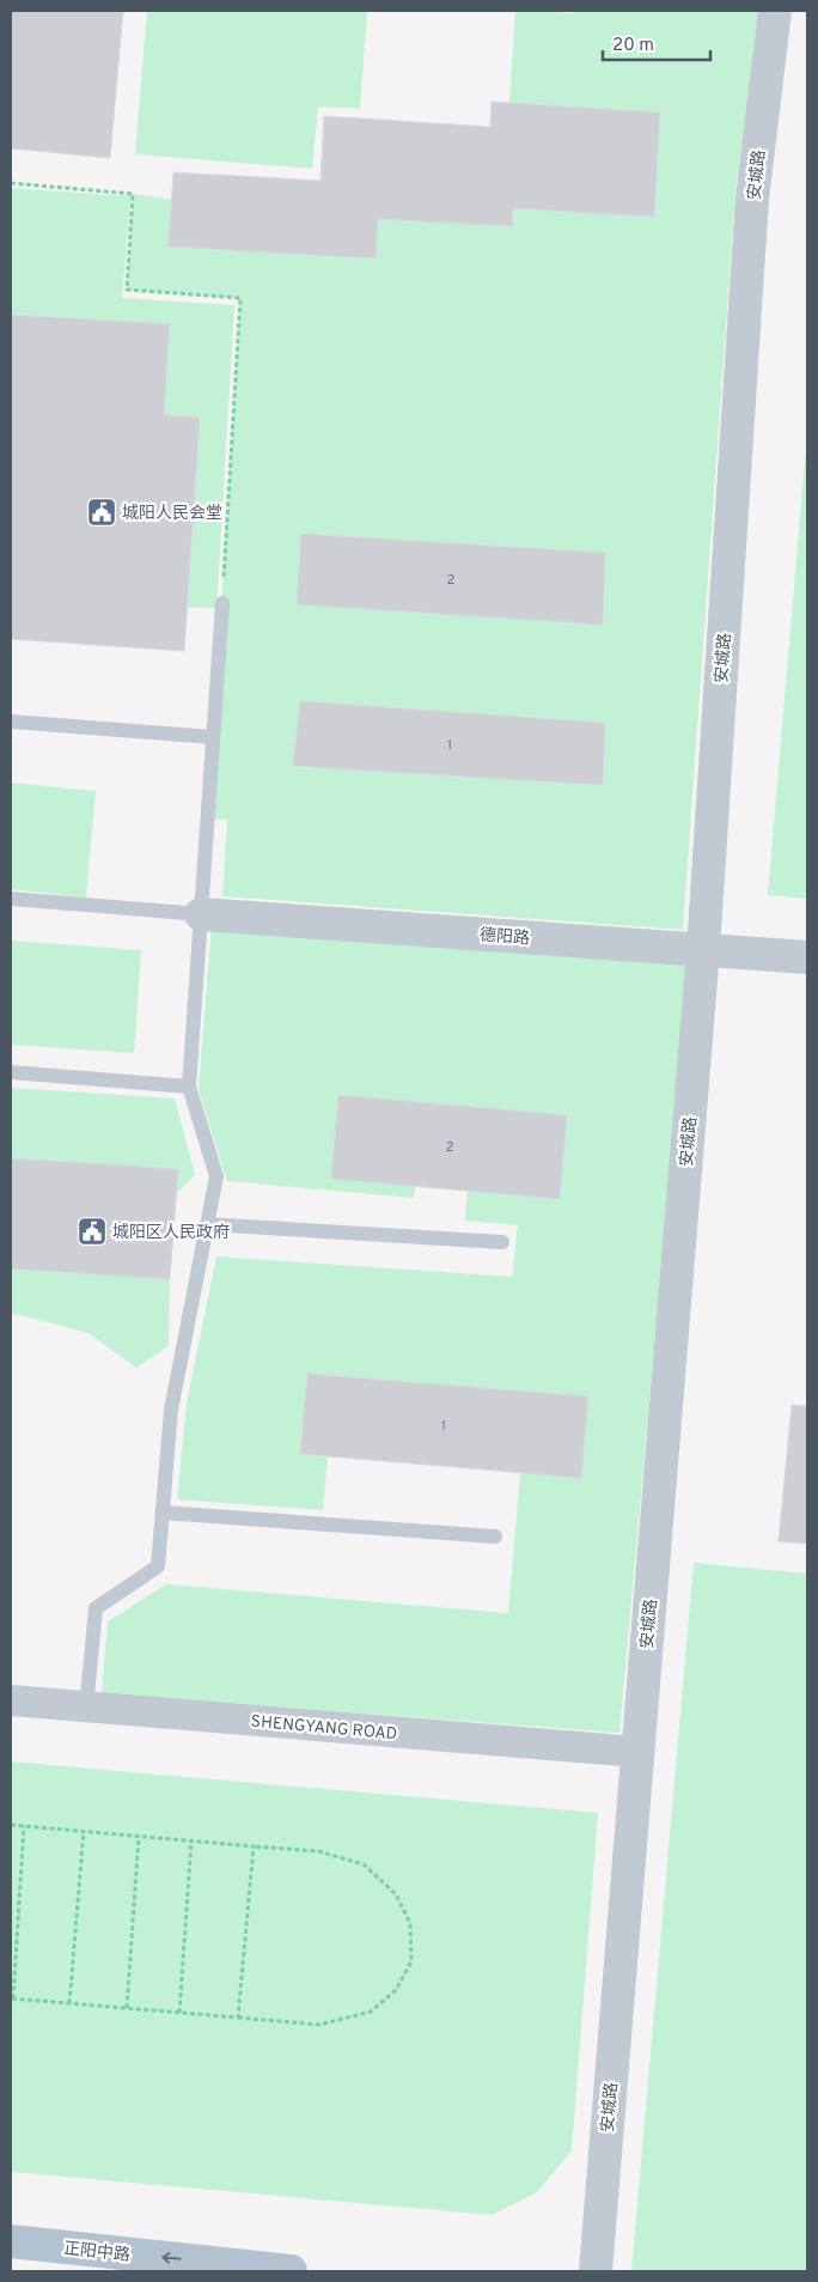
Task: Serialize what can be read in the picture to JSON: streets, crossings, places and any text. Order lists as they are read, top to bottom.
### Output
{
  "streets": {
    "main road": ["正阳中路"],
    "street": ["安城路", "德阳路", "SHENGYANG ROAD"]
  },
  "crossings": [
    ["安城路", "德阳路"],
    ["安城路", "SHENGYANG ROAD"]
  ],
  "one_way": ["正阳中路"],
  "places": {
    "public building": ["城阳人民会堂", "城阳区人民政府"]
  },
  "house_numbers": [
    "2",
    "1",
    "2",
    "1"
  ],
  "scale_bar": "20 m"
}
